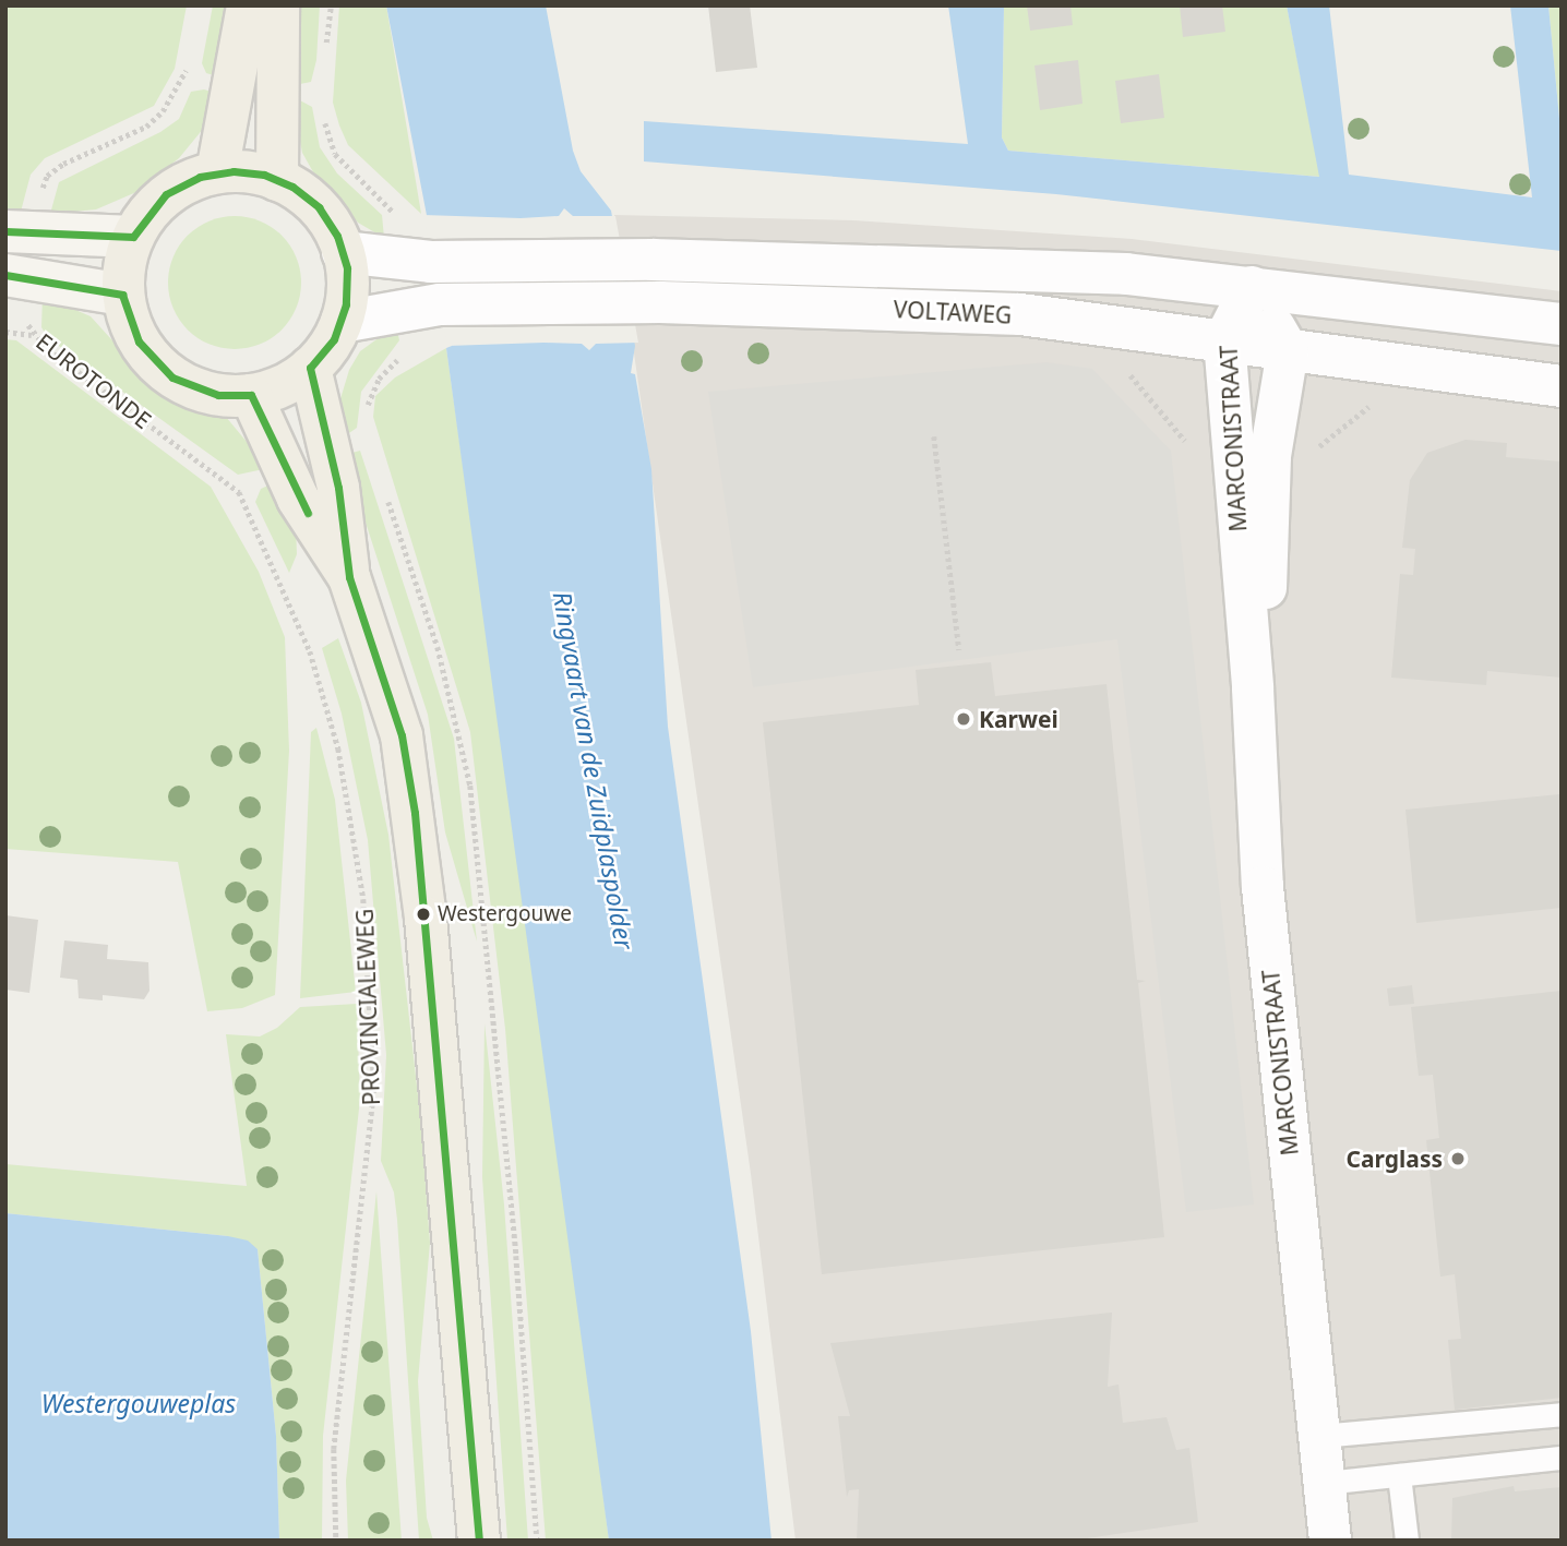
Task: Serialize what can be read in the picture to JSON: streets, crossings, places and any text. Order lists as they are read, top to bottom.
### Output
{
  "streets": {
    "street": ["VOLTAWEG", "MARCONISTRAAT"],
    "path": ["EUROTONDE", "PROVINCIALEWEG"]
  },
  "crossings": [
    ["VOLTAWEG", "MARCONISTRAAT"],
    ["EUROTONDE", "PROVINCIALEWEG"]
  ],
  "water": ["Ringvaart van de Zuidplaspolder", "Westergouweplas"],
  "places": ["Karwei", "Westergouwe", "Carglass"]
}
